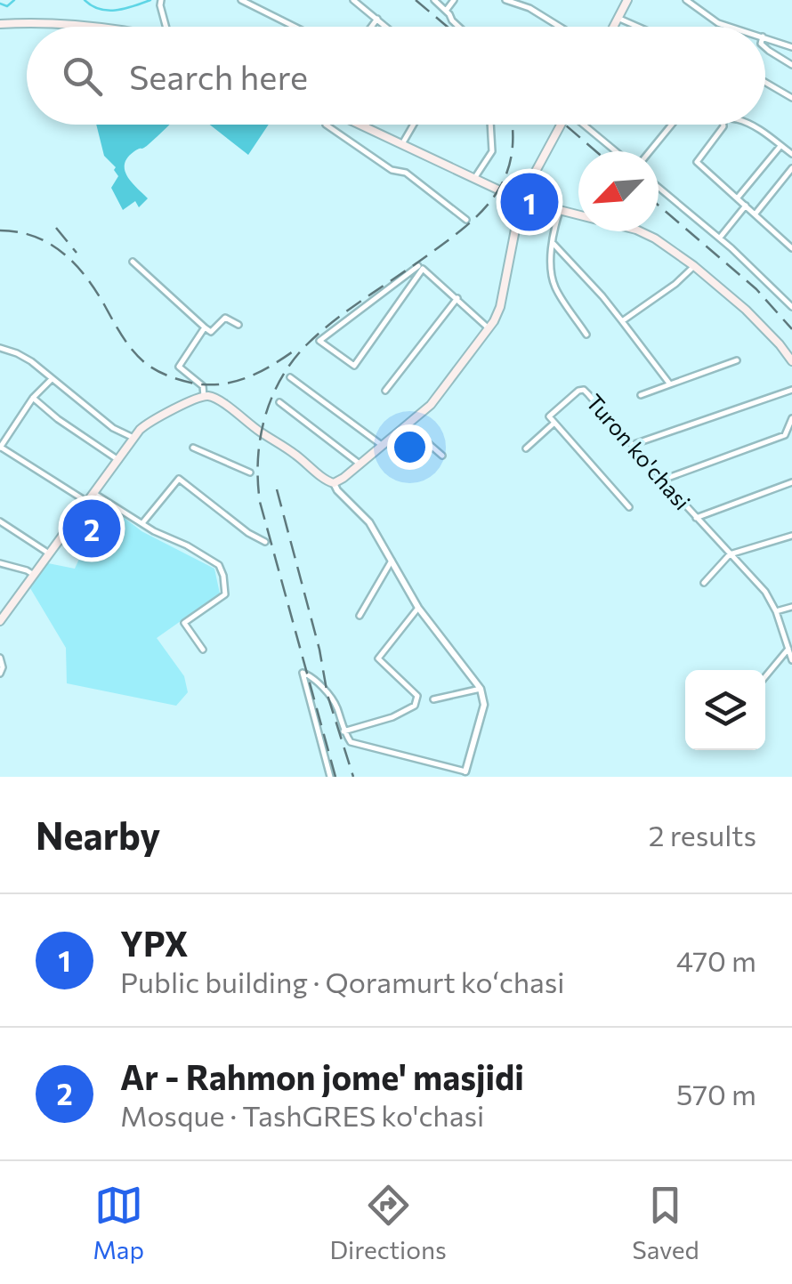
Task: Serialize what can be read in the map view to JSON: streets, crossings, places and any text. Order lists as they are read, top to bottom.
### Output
{
  "streets": {
    "street": ["Turon ko'chasi"]
  },
  "north": "bottom left",
  "page": {
    "search": "Search here",
    "pins": ["1", "2"],
    "heading": ["Nearby", "2 results"],
    "list": [
      {
        "mark": "1",
        "name": "YPX",
        "note": "Public building · Qoramurt koʻchasi",
        "value": "470 m"
      },
      {
        "mark": "2",
        "name": "Ar - Rahmon jome' masjidi",
        "note": "Mosque · TashGRES ko'chasi",
        "value": "570 m"
      }
    ],
    "nav": ["Map", "Directions", "Saved"]
  }
}
